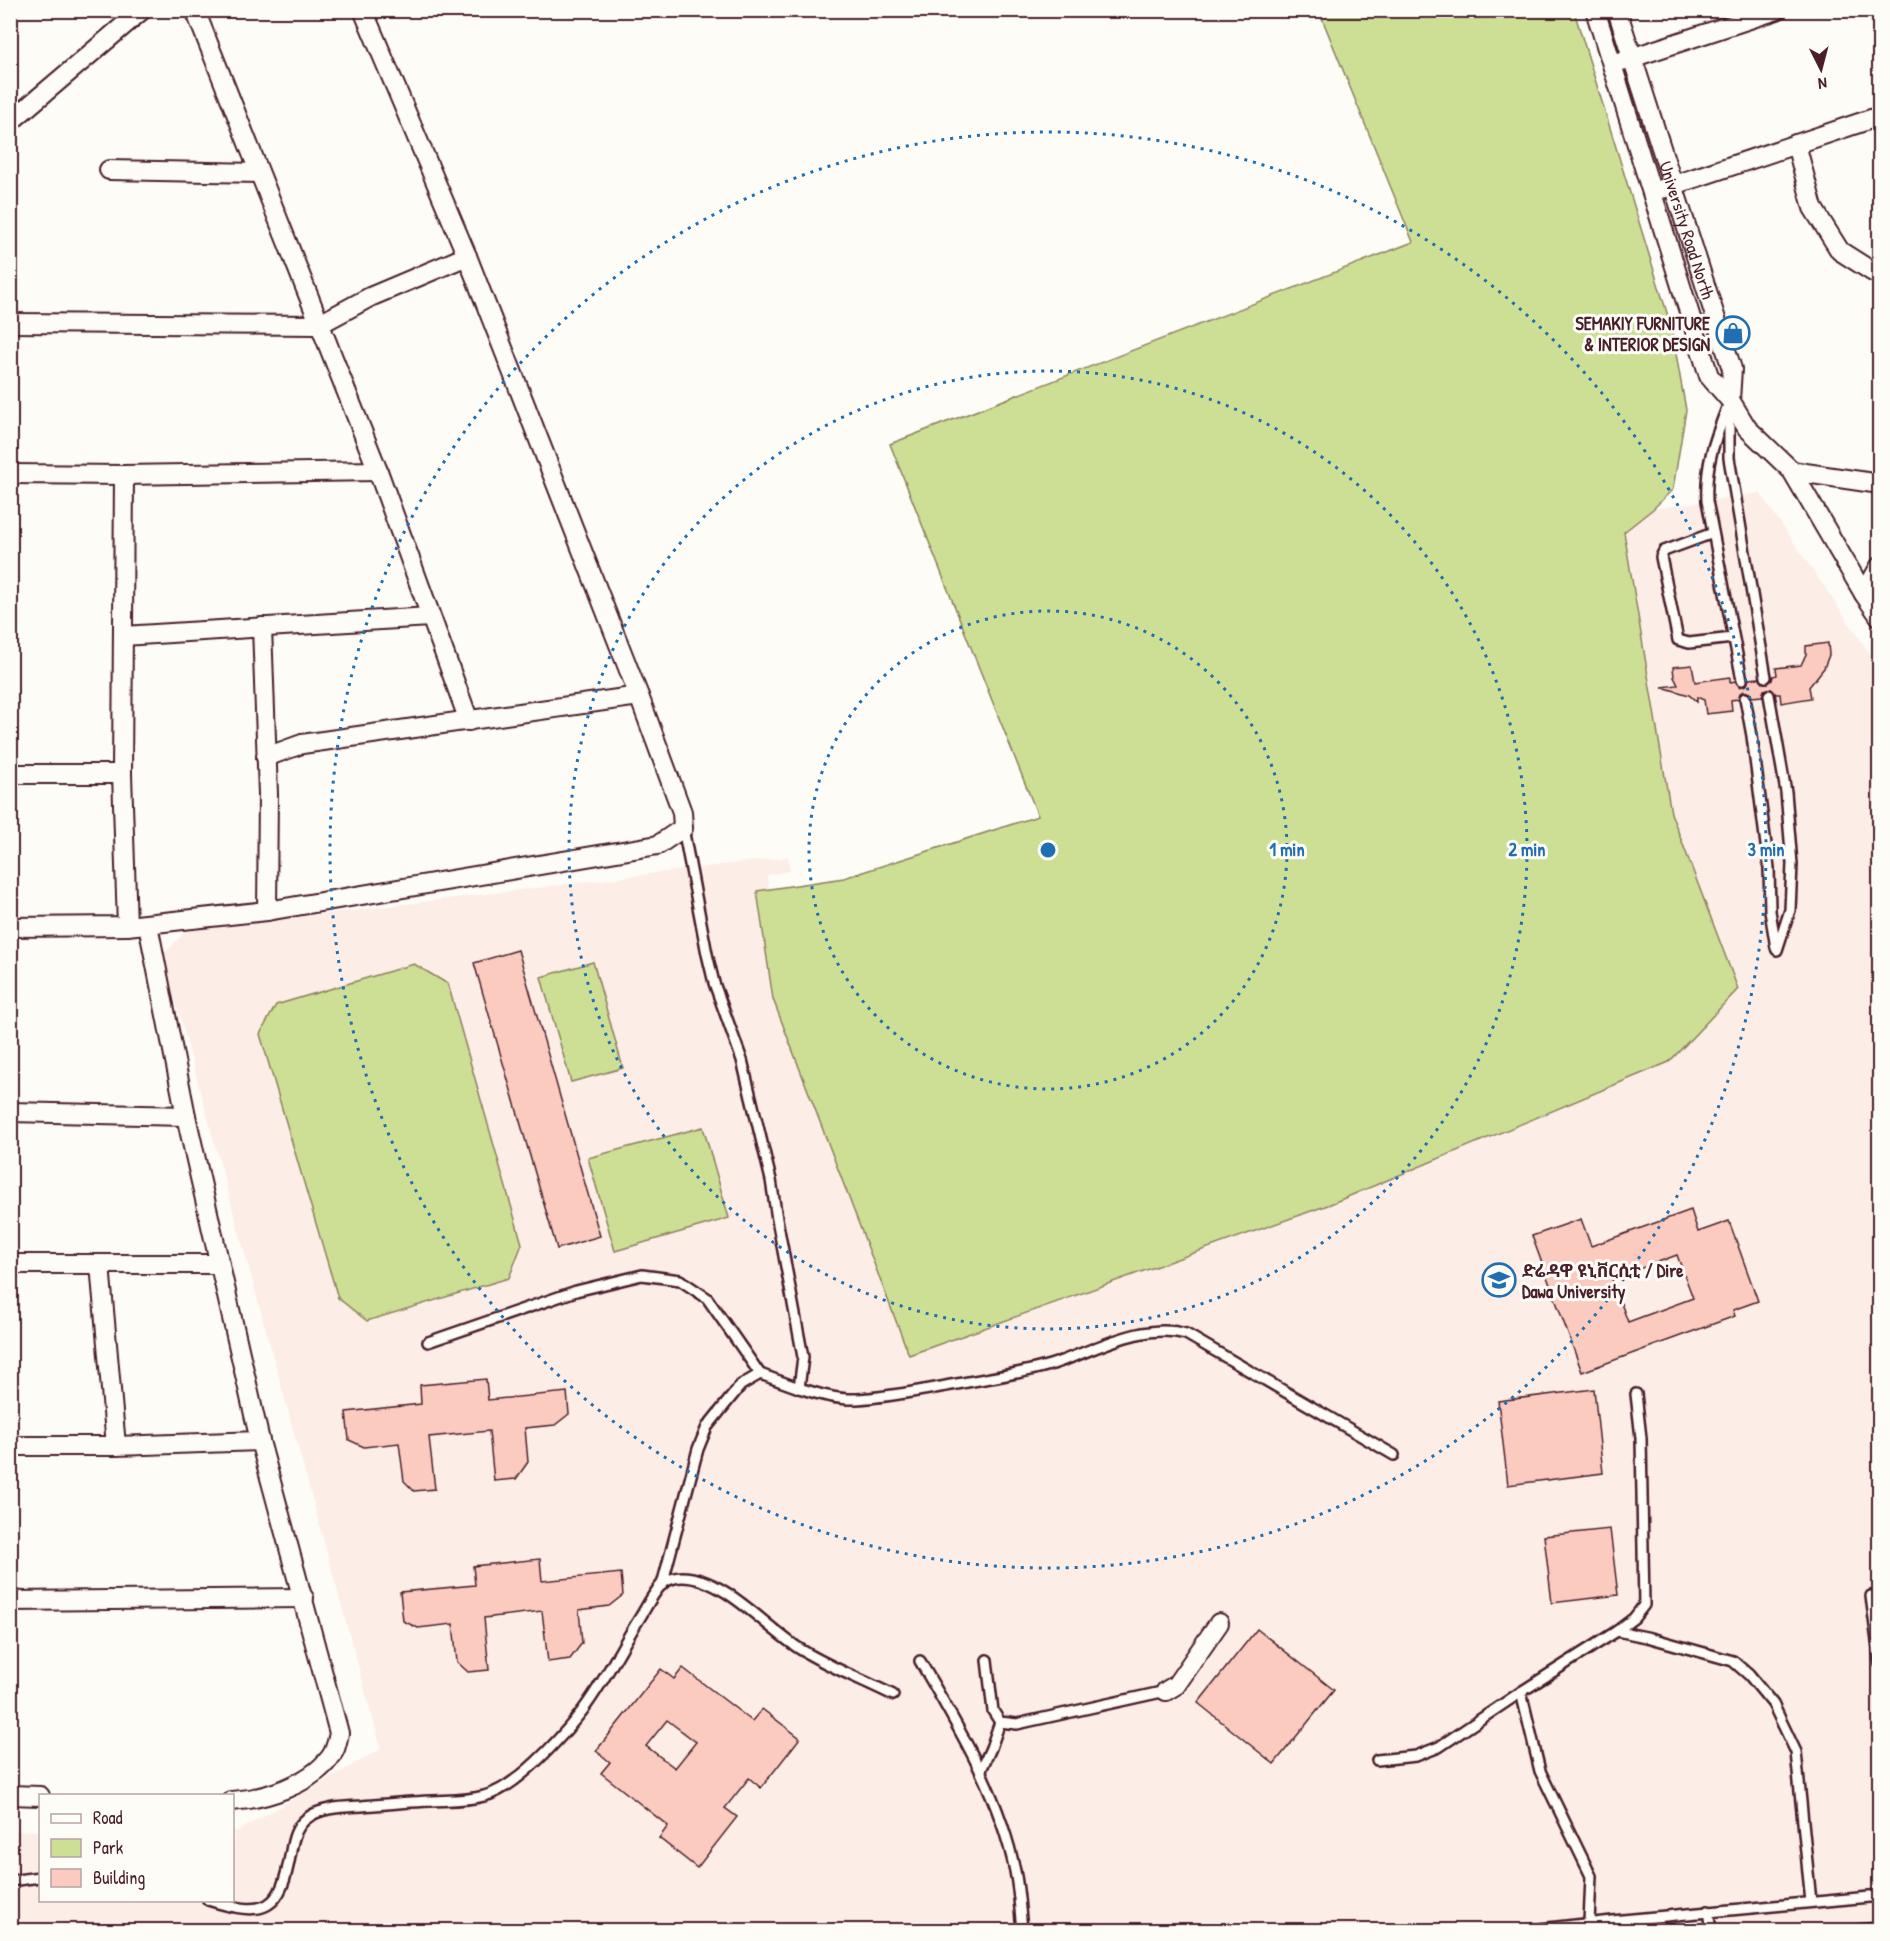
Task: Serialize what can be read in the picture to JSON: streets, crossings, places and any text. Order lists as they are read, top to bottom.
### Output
{
  "streets": {
    "street": ["University Road North"]
  },
  "places": {
    "shop": ["SEMAKIY FURNITURE & INTERIOR DESIGN"],
    "school or university": ["ድሬዳዋ ዩኒቨርሲቲ / Dire Dawa University"]
  },
  "legend": ["Road", "Park", "Building"],
  "north": "bottom",
  "rings": ["1 min", "2 min", "3 min"]
}
